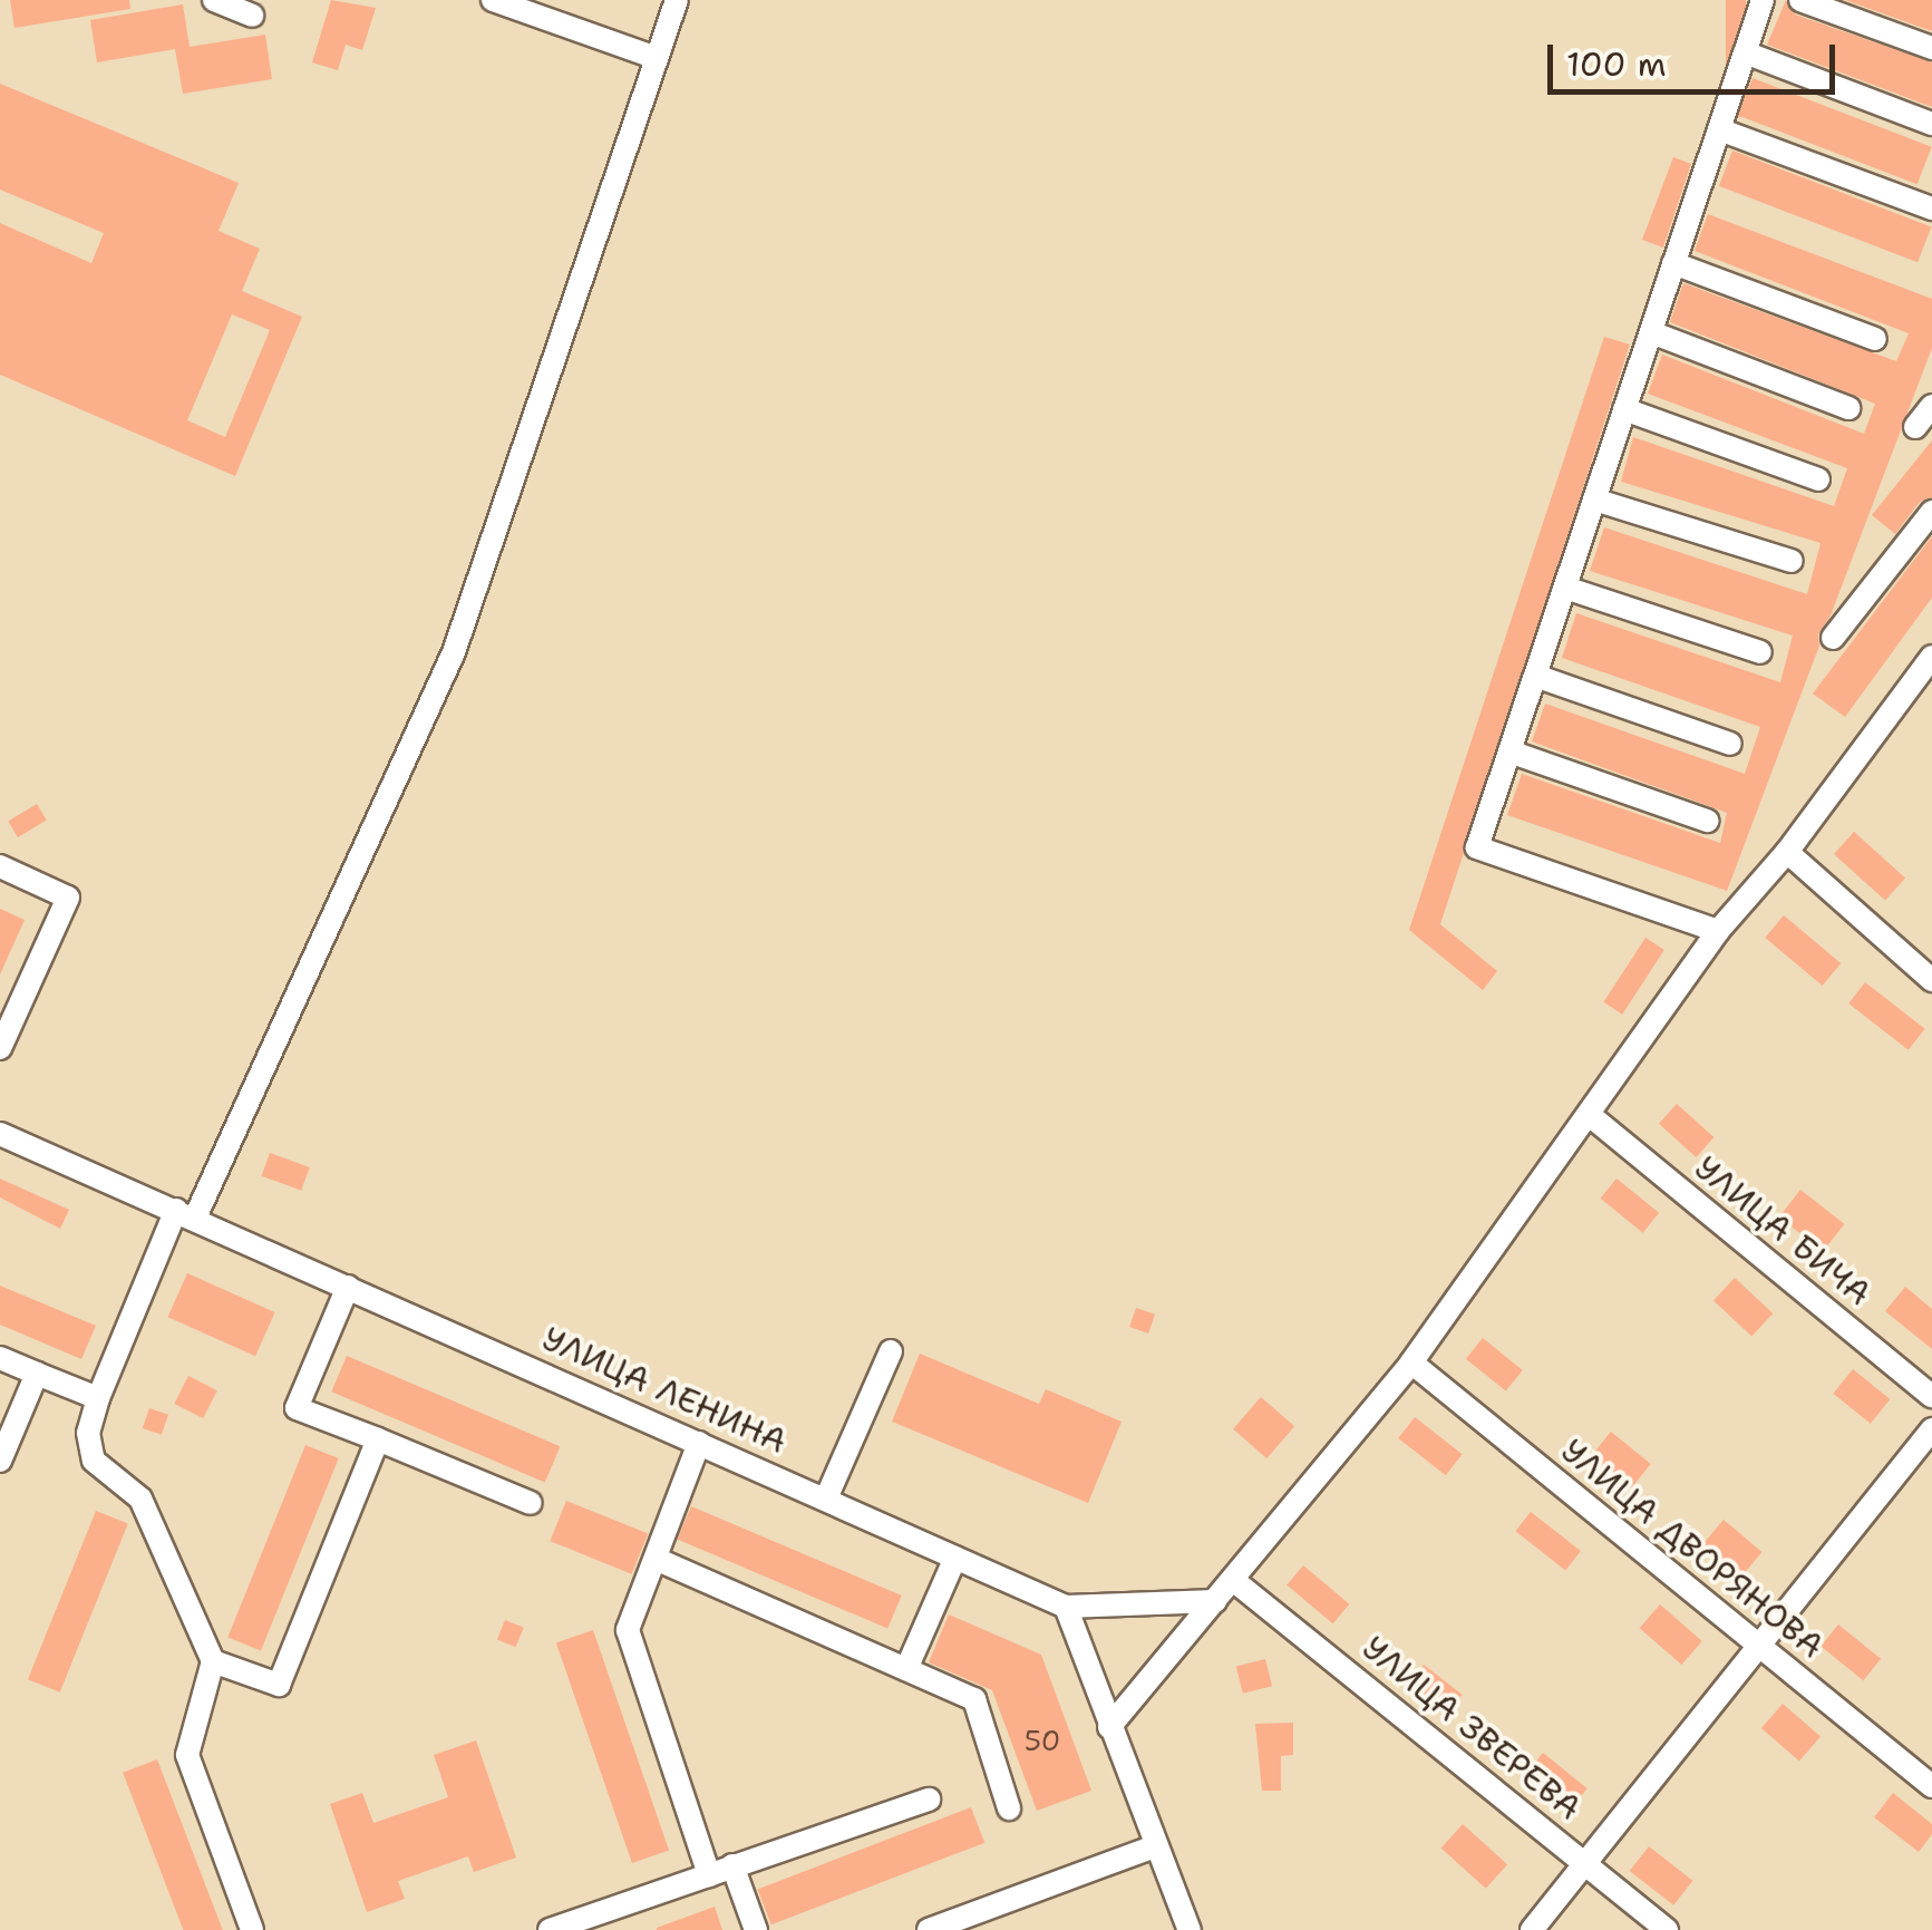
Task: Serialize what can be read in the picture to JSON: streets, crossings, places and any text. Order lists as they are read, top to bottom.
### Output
{
  "streets": {
    "street": [
      "УЛИЦА БИЧА",
      "УЛИЦА ЛЕНИНА",
      "УЛИЦА ДВОРЯНОВА",
      "УЛИЦА ЗВЕРЕВА"
    ]
  },
  "house_numbers": ["50"],
  "scale_bar": "100 m"
}
